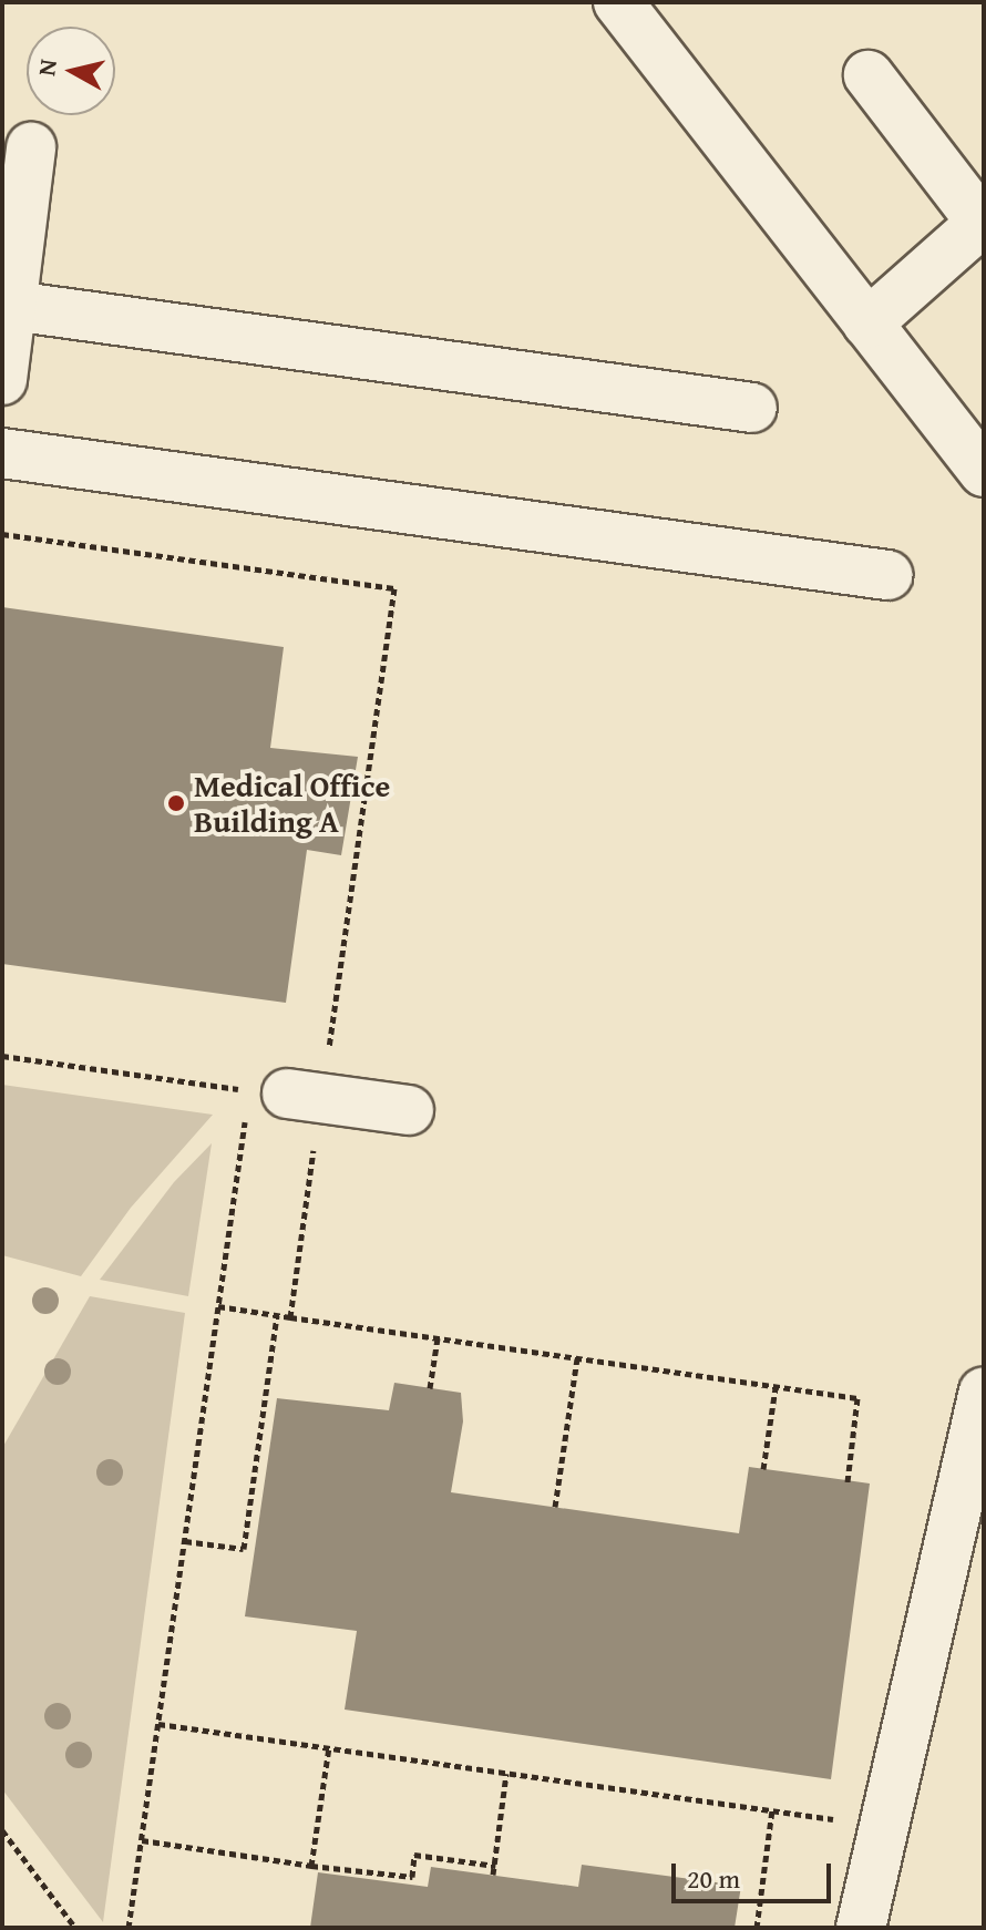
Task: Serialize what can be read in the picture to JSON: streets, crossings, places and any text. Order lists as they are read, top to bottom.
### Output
{
  "places": ["Medical Office Building A"],
  "scale_bar": "20 m",
  "north": "left"
}
